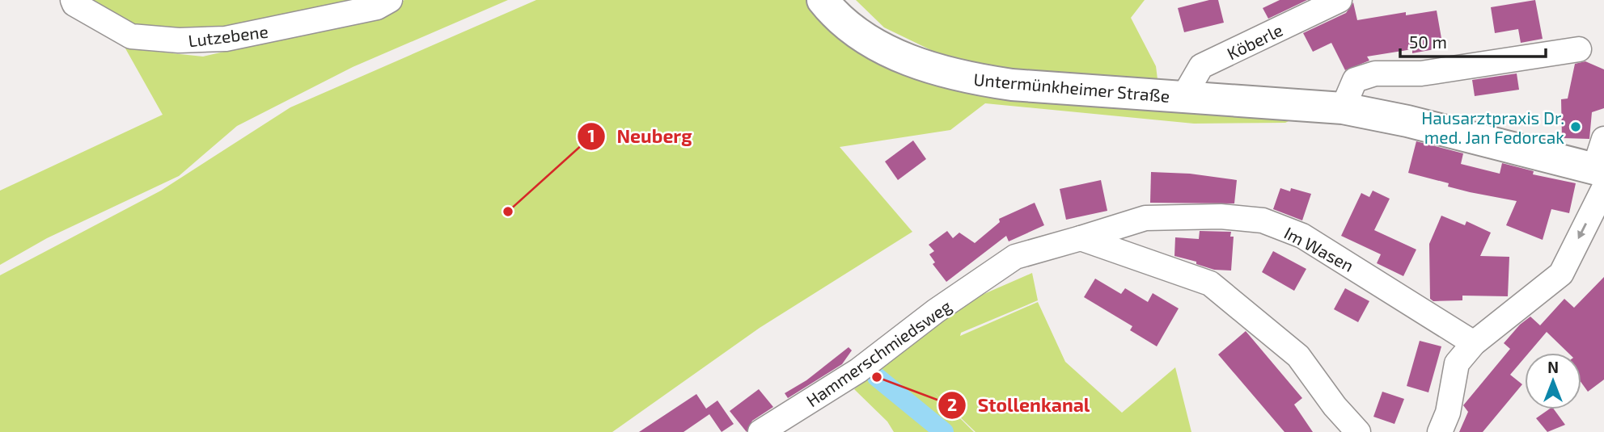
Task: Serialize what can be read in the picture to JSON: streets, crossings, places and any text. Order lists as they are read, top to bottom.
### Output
{
  "streets": {
    "main road": ["Untermünkheimer Straße"],
    "street": [
      "Lutzebene",
      "Köberle",
      "Im Wasen",
      "Hammerschmiedsweg"
    ]
  },
  "crossings": [
    ["Köberle", "Untermünkheimer Straße"],
    ["Im Wasen", "Hammerschmiedsweg"]
  ],
  "places": ["Hausarztpraxis Dr. med. Jan Fedorcak", "Neuberg", "Stollenkanal"],
  "scale_bar": "50 m",
  "north": "top"
}
